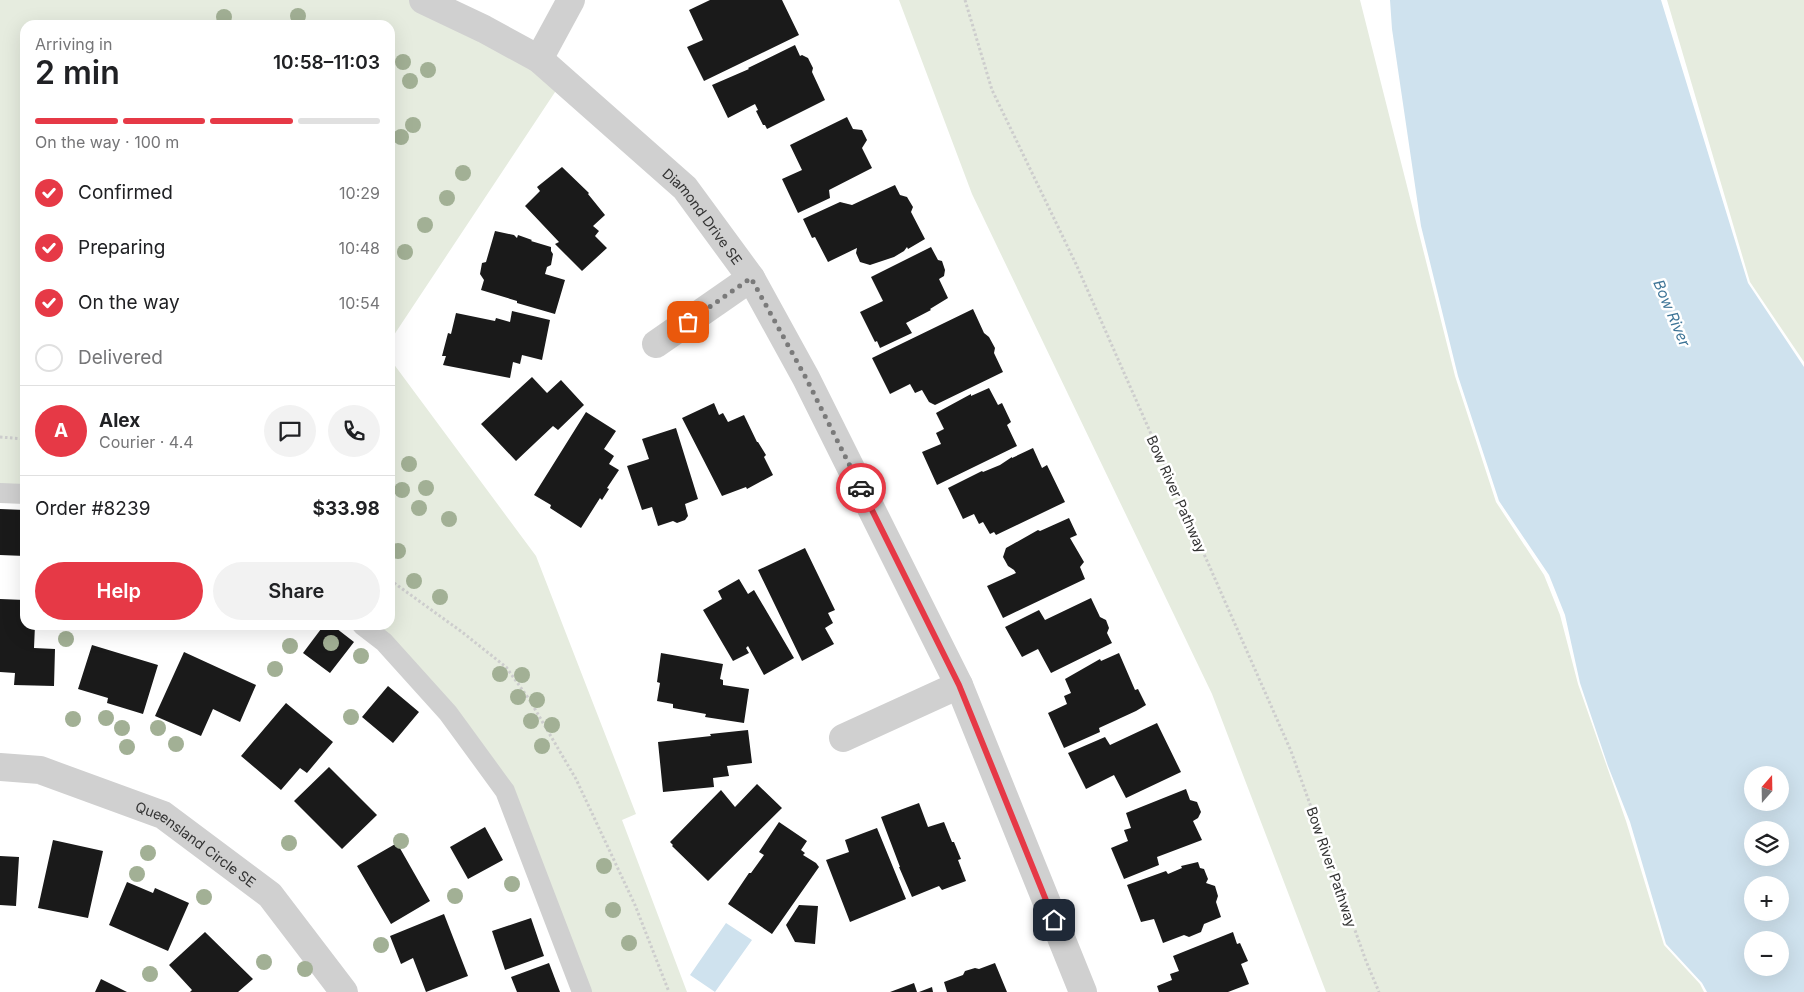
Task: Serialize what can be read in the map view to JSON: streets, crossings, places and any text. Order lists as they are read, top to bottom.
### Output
{
  "streets": {
    "street": ["Diamond Drive SE", "Queensland Circle SE"],
    "path": ["Bow River Pathway"]
  },
  "water": ["Bow River"],
  "north": "top",
  "page": {
    "heading": ["2 min", "Arriving in", "10:58–11:03"],
    "panel": [
      "Alex",
      "Courier · 4.4",
      "Order #8239",
      "$33.98"
    ],
    "bar": "On the way · 100 m",
    "list": [
      ["Confirmed", "10:29"],
      ["Preparing", "10:48"],
      ["On the way", "10:54"],
      "Delivered"
    ],
    "round": "A",
    "buttons": ["Help", "Share"],
    "map_buttons": ["+", "−"]
  }
}
